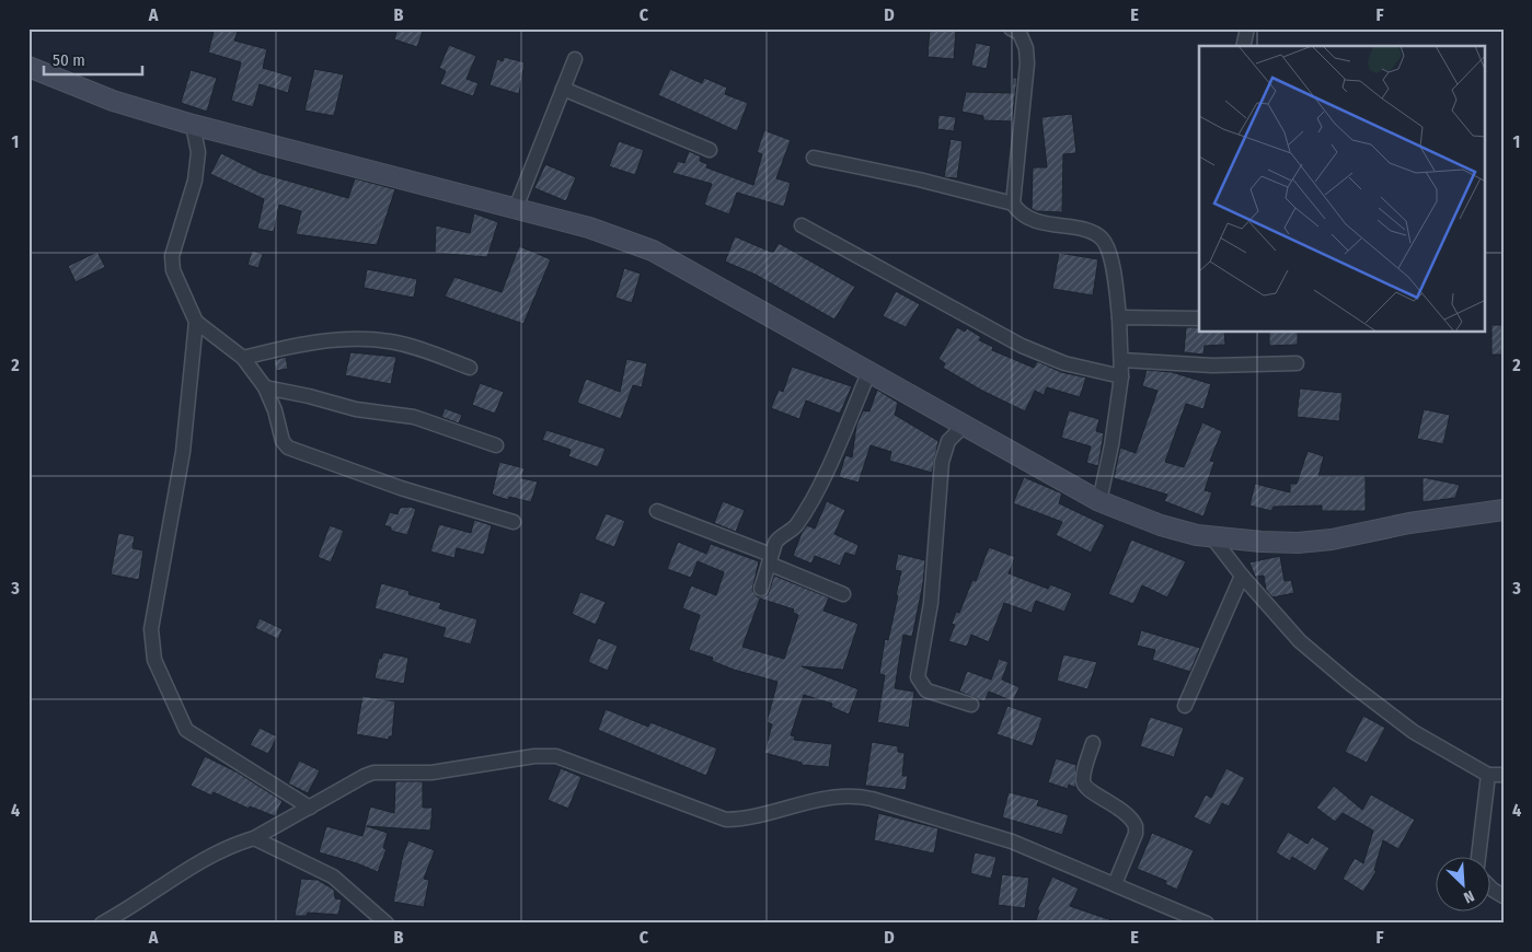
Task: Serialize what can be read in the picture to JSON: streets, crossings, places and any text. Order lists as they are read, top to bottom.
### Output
{
  "scale_bar": "50 m",
  "north": "bottom right",
  "grid": {
    "columns": [
      "A",
      "B",
      "C",
      "D",
      "E",
      "F"
    ],
    "rows": [
      "1",
      "2",
      "3",
      "4"
    ]
  }
}
